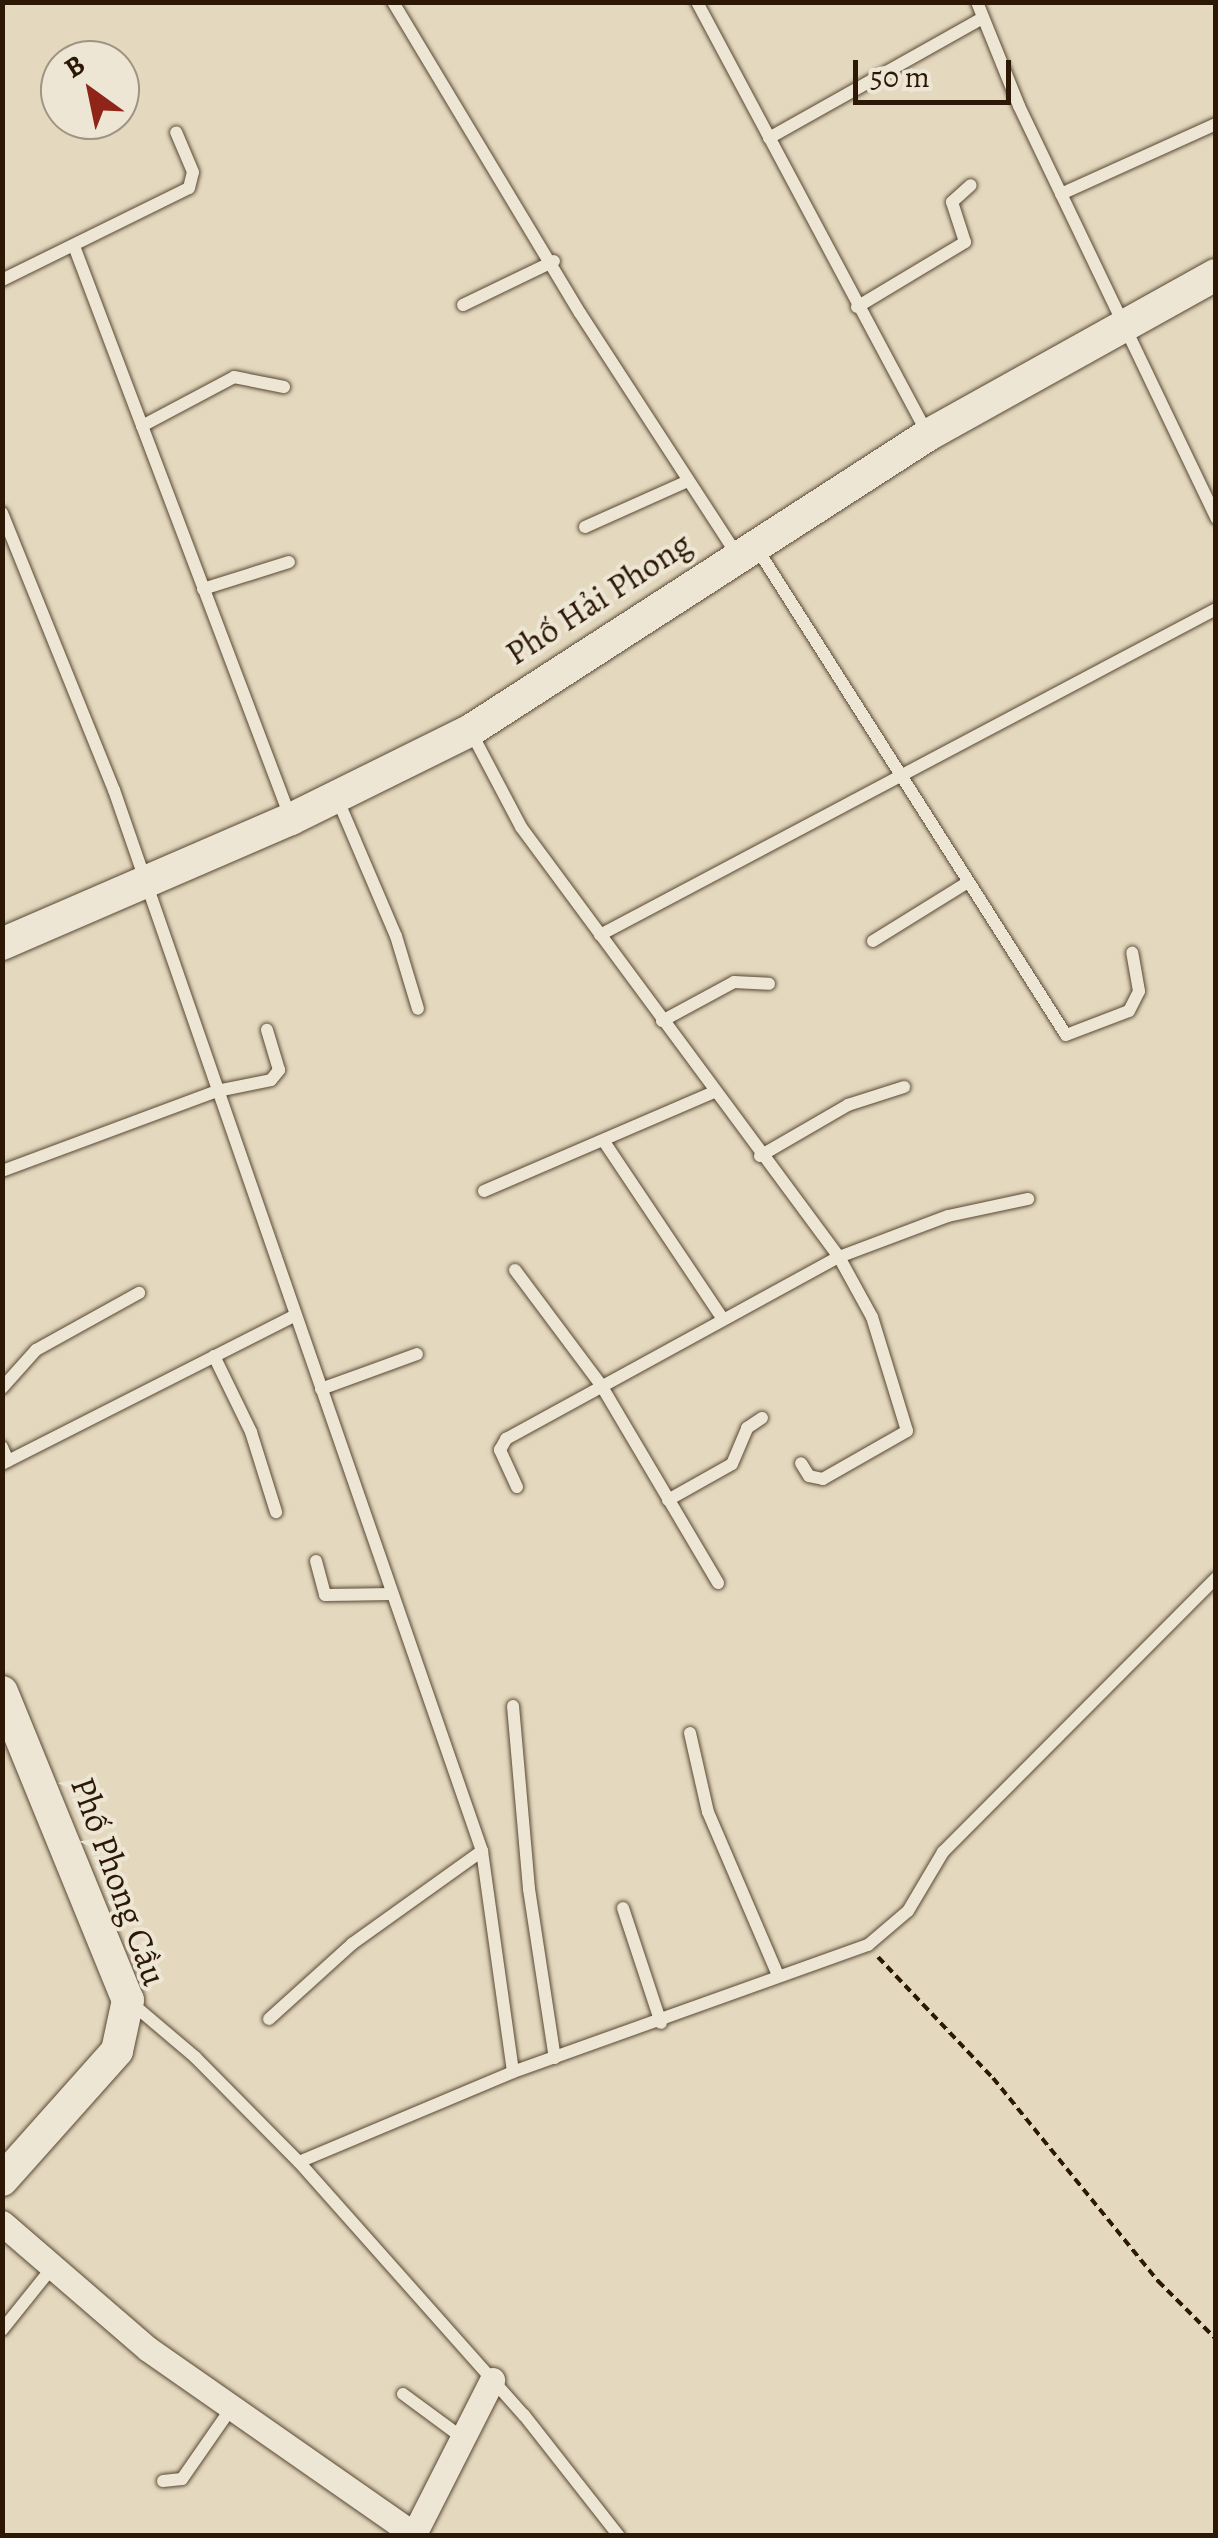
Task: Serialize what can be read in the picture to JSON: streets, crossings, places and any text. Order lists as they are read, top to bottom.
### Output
{
  "streets": {
    "street": ["Phố Hải Phong", "Phố Phong Cầu"]
  },
  "scale_bar": "50 m",
  "north": "top left"
}
